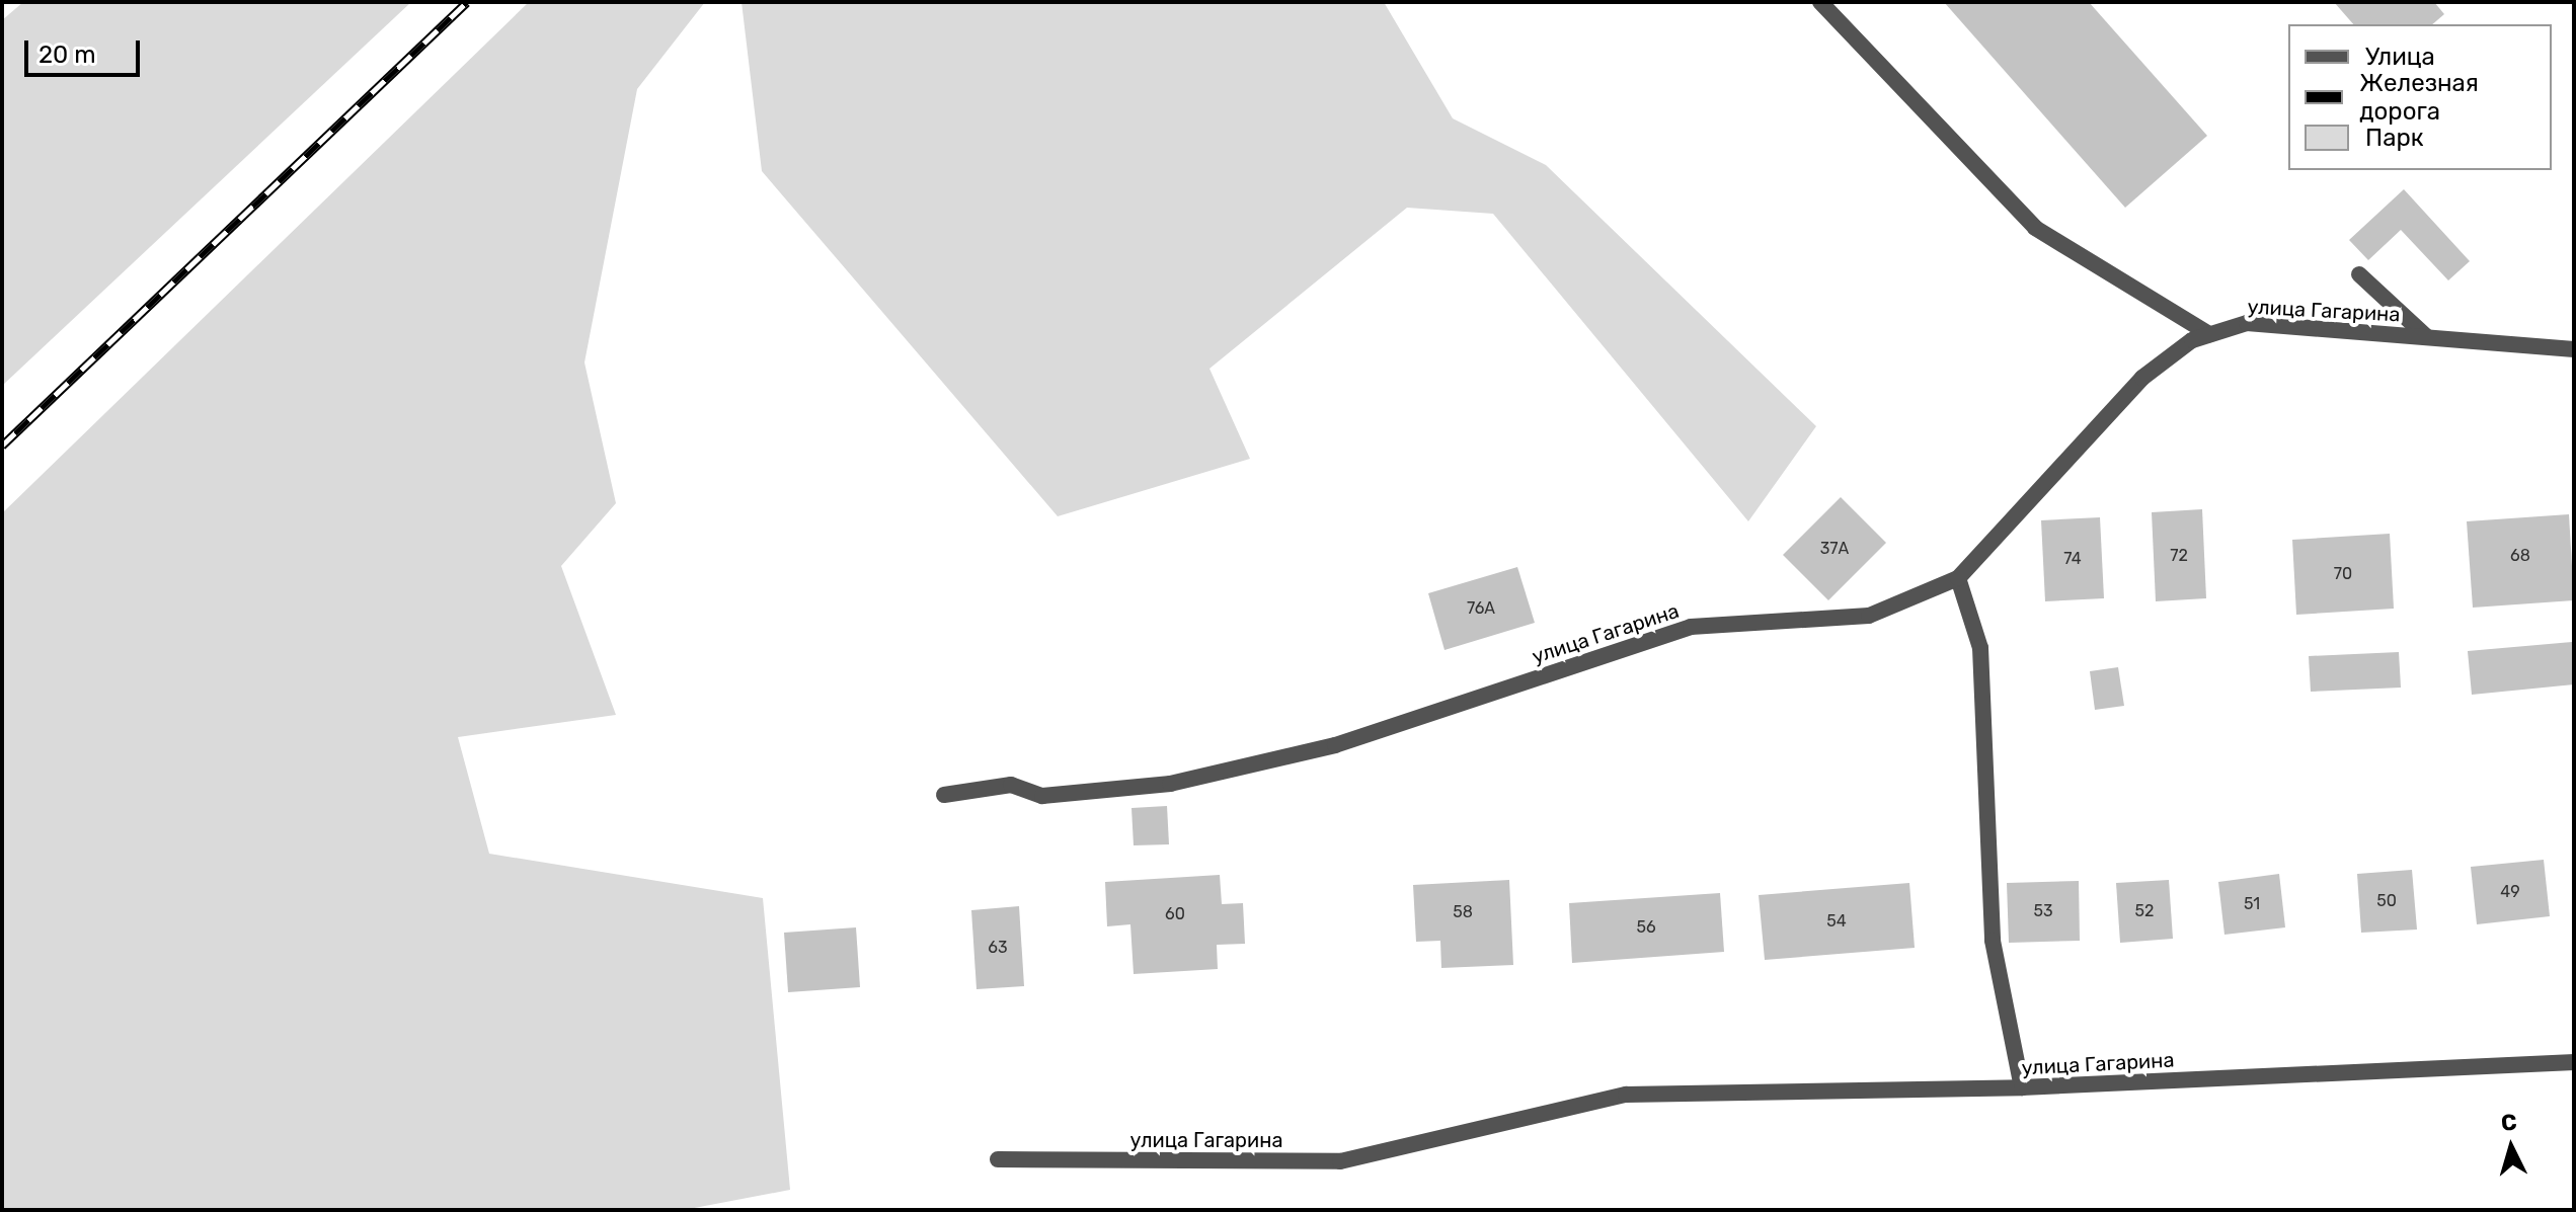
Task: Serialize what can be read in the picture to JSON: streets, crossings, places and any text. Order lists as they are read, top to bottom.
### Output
{
  "streets": {
    "street": ["улица Гагарина"]
  },
  "house_numbers": [
    "37А",
    "72",
    "68",
    "74",
    "70",
    "76А",
    "49",
    "50",
    "51",
    "53",
    "52",
    "58",
    "60",
    "54",
    "56",
    "63"
  ],
  "legend": ["Улица", "Железная дорога", "Парк"],
  "scale_bar": "20 m",
  "north": "top"
}
